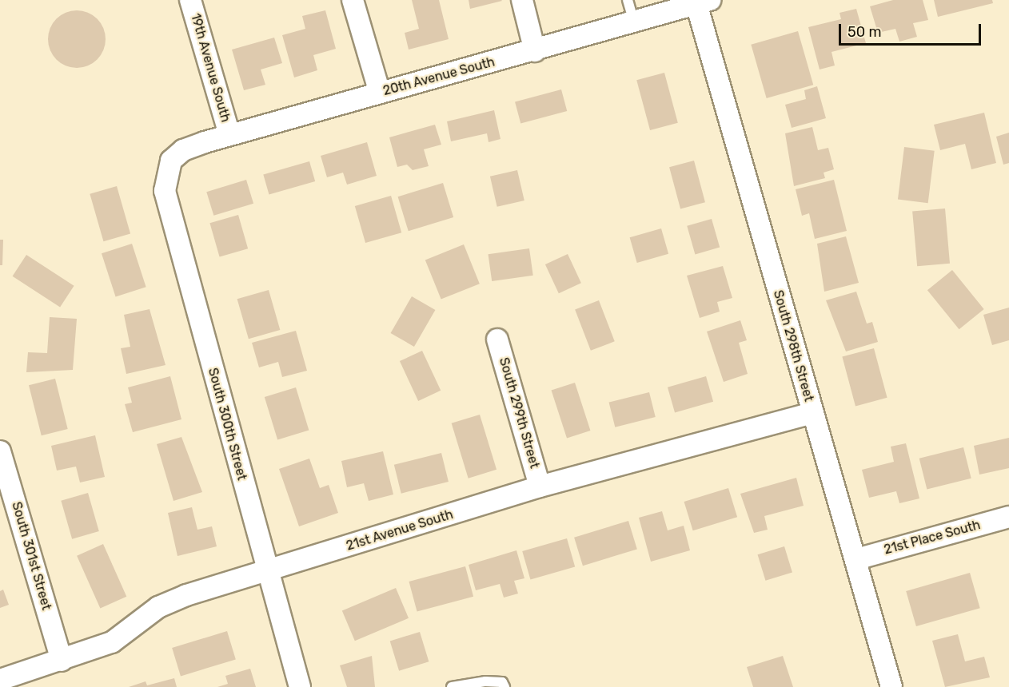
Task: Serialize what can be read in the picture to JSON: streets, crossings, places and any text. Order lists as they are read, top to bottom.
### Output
{
  "streets": {
    "street": [
      "19th Avenue South",
      "20th Avenue South",
      "South 298th Street",
      "South 299th Street",
      "South 300th Street",
      "21st Avenue South",
      "21st Place South",
      "South 301st Street"
    ]
  },
  "crossings": [
    ["19th Avenue South", "20th Avenue South"],
    ["20th Avenue South", "South 298th Street"],
    ["20th Avenue South", "South 300th Street"],
    ["South 298th Street", "21st Avenue South"],
    ["South 298th Street", "21st Place South"],
    ["South 299th Street", "21st Avenue South"],
    ["South 300th Street", "21st Avenue South"],
    ["21st Avenue South", "South 301st Street"]
  ],
  "scale_bar": "50 m"
}
